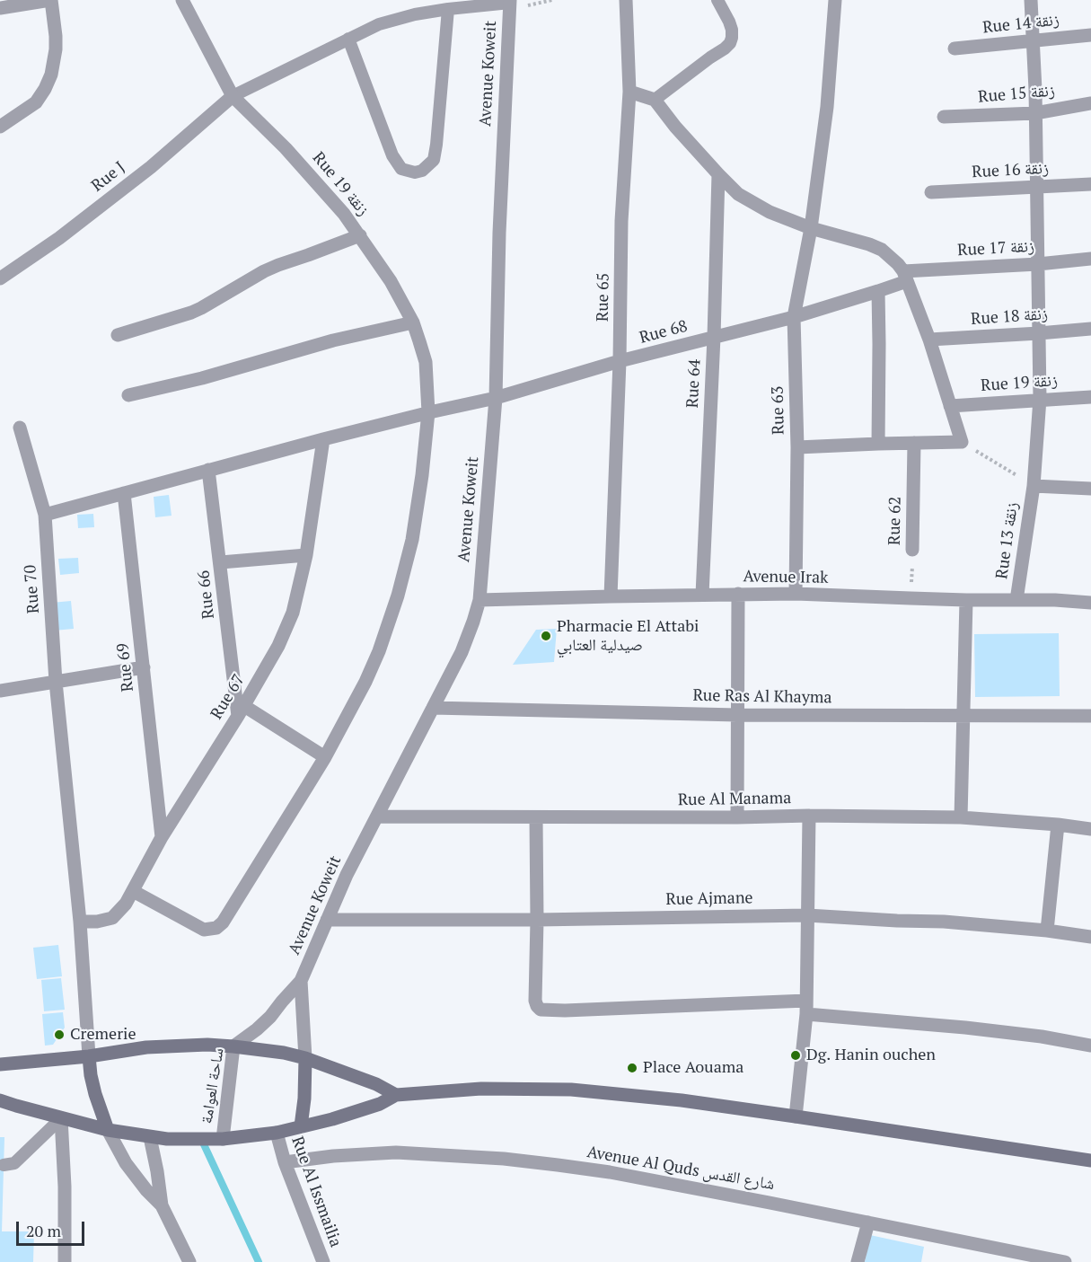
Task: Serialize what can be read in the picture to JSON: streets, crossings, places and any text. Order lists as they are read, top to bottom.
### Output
{
  "streets": {
    "street": [
      "Rue 14 زنقة",
      "Avenue Koweit",
      "Rue 15 زنقة",
      "Rue 16 زنقة",
      "Rue J",
      "Rue 19 زنقة",
      "Rue 17 زنقة",
      "Rue 65",
      "Rue 18 زنقة",
      "Rue 68",
      "Rue 64",
      "Rue 63",
      "Rue 62",
      "Rue 13 زنقة",
      "Avenue Irak",
      "Rue 70",
      "Rue 66",
      "Rue 69",
      "Rue 67",
      "Rue Ras Al Khayma",
      "Rue Al Manama",
      "Rue Ajmane",
      "ساحة العوامة",
      "Avenue Al Quds شارع القدس",
      "Rue Al Issmailia"
    ]
  },
  "crossings": [
    ["Rue 14 زنقة", "Rue 13 زنقة"],
    ["Avenue Koweit", "Rue 68"],
    ["Avenue Koweit", "Avenue Irak"],
    ["Avenue Koweit", "Rue Ras Al Khayma"],
    ["Avenue Koweit", "Rue Al Manama"],
    ["Avenue Koweit", "Rue Ajmane"],
    ["Avenue Koweit", "ساحة العوامة"],
    ["Rue 15 زنقة", "Rue 13 زنقة"],
    ["Rue 16 زنقة", "Rue 13 زنقة"],
    ["Rue J", "Rue 19 زنقة"],
    ["Rue 19 زنقة", "Rue 68"],
    ["Rue 19 زنقة", "Rue 13 زنقة"],
    ["Rue 19 زنقة", "Rue 67"],
    ["Rue 17 زنقة", "Rue 68"],
    ["Rue 17 زنقة", "Rue 13 زنقة"],
    ["Rue 65", "Rue 68"],
    ["Rue 65", "Avenue Irak"],
    ["Rue 18 زنقة", "Rue 13 زنقة"],
    ["Rue 68", "Rue 64"],
    ["Rue 68", "Rue 63"],
    ["Rue 64", "Avenue Irak"],
    ["Rue 63", "Avenue Irak"],
    ["Rue 62", "Avenue Irak"],
    ["Rue 13 زنقة", "Avenue Irak"],
    ["Rue 70", "Rue 67"],
    ["Rue 66", "Rue 67"],
    ["Rue 69", "Rue 67"],
    ["Avenue Al Quds شارع القدس", "Rue Al Issmailia"]
  ],
  "places": [
    "Pharmacie El Attabi صيدلية العتابي",
    "Cremerie",
    "Dg. Hanin ouchen",
    "Place Aouama"
  ],
  "scale_bar": "20 m"
}
